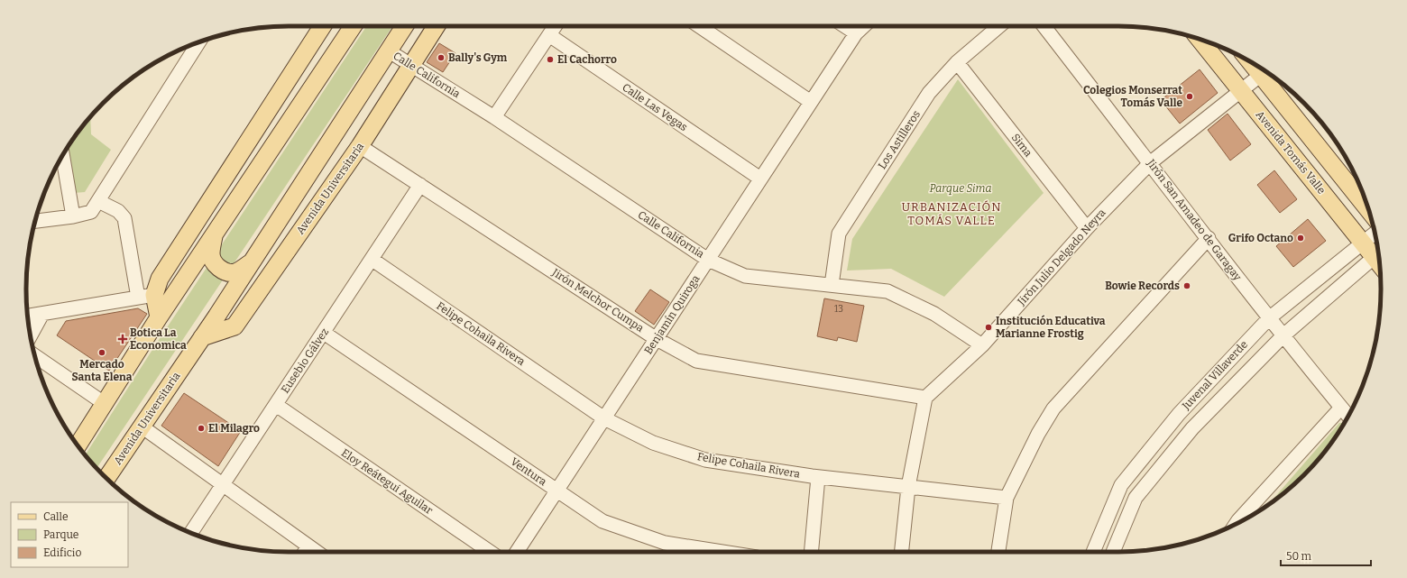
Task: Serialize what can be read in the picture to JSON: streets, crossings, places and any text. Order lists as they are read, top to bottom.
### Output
{
  "streets": {
    "main road": ["Avenida Tomás Valle", "Avenida Universitaria"],
    "street": [
      "Calle California",
      "Calle Las Vegas",
      "Los Astilleros",
      "Sima",
      "Jirón San Amadeo de Garagay",
      "Jirón Julio Delgado Neyra",
      "Jirón Melchor Cumpa",
      "Benjamín Quiroga",
      "Felipe Cohaila Rivera",
      "Eusebio Gálvez",
      "Juvenal Villaverde",
      "Ventura",
      "Eloy Reátegui Aguilar"
    ]
  },
  "crossings": [
    ["Calle California", "Los Astilleros"],
    ["Calle California", "Avenida Universitaria"],
    ["Calle California", "Jirón Julio Delgado Neyra"],
    ["Calle California", "Benjamín Quiroga"],
    ["Calle Las Vegas", "Benjamín Quiroga"],
    ["Los Astilleros", "Sima"],
    ["Sima", "Jirón Julio Delgado Neyra"],
    ["Avenida Tomás Valle", "Jirón Julio Delgado Neyra"],
    ["Avenida Tomás Valle", "Juvenal Villaverde"],
    ["Avenida Universitaria", "Jirón Melchor Cumpa"],
    ["Jirón San Amadeo de Garagay", "Jirón Julio Delgado Neyra"],
    ["Jirón San Amadeo de Garagay", "Juvenal Villaverde"],
    ["Jirón Julio Delgado Neyra", "Jirón Melchor Cumpa"],
    ["Jirón Melchor Cumpa", "Benjamín Quiroga"],
    ["Jirón Melchor Cumpa", "Eusebio Gálvez"],
    ["Benjamín Quiroga", "Felipe Cohaila Rivera"],
    ["Benjamín Quiroga", "Ventura"],
    ["Felipe Cohaila Rivera", "Eusebio Gálvez"],
    ["Eusebio Gálvez", "Ventura"],
    ["Eusebio Gálvez", "Eloy Reátegui Aguilar"]
  ],
  "districts": ["URBANIZACIÓN TOMÁS VALLE"],
  "parks": ["Parque Sima"],
  "places": {
    "other": [
      "Bally's Gym",
      "El Cachorro",
      "Colegios Monserrat Tomás Valle",
      "Grifo Octano",
      "Bowie Records",
      "Institución Educativa Marianne Frostig",
      "Mercado Santa Elena",
      "El Milagro"
    ],
    "health": ["Botica La Economica"]
  },
  "house_numbers": ["13"],
  "legend": ["Calle", "Parque", "Edificio"],
  "scale_bar": "50 m"
}
